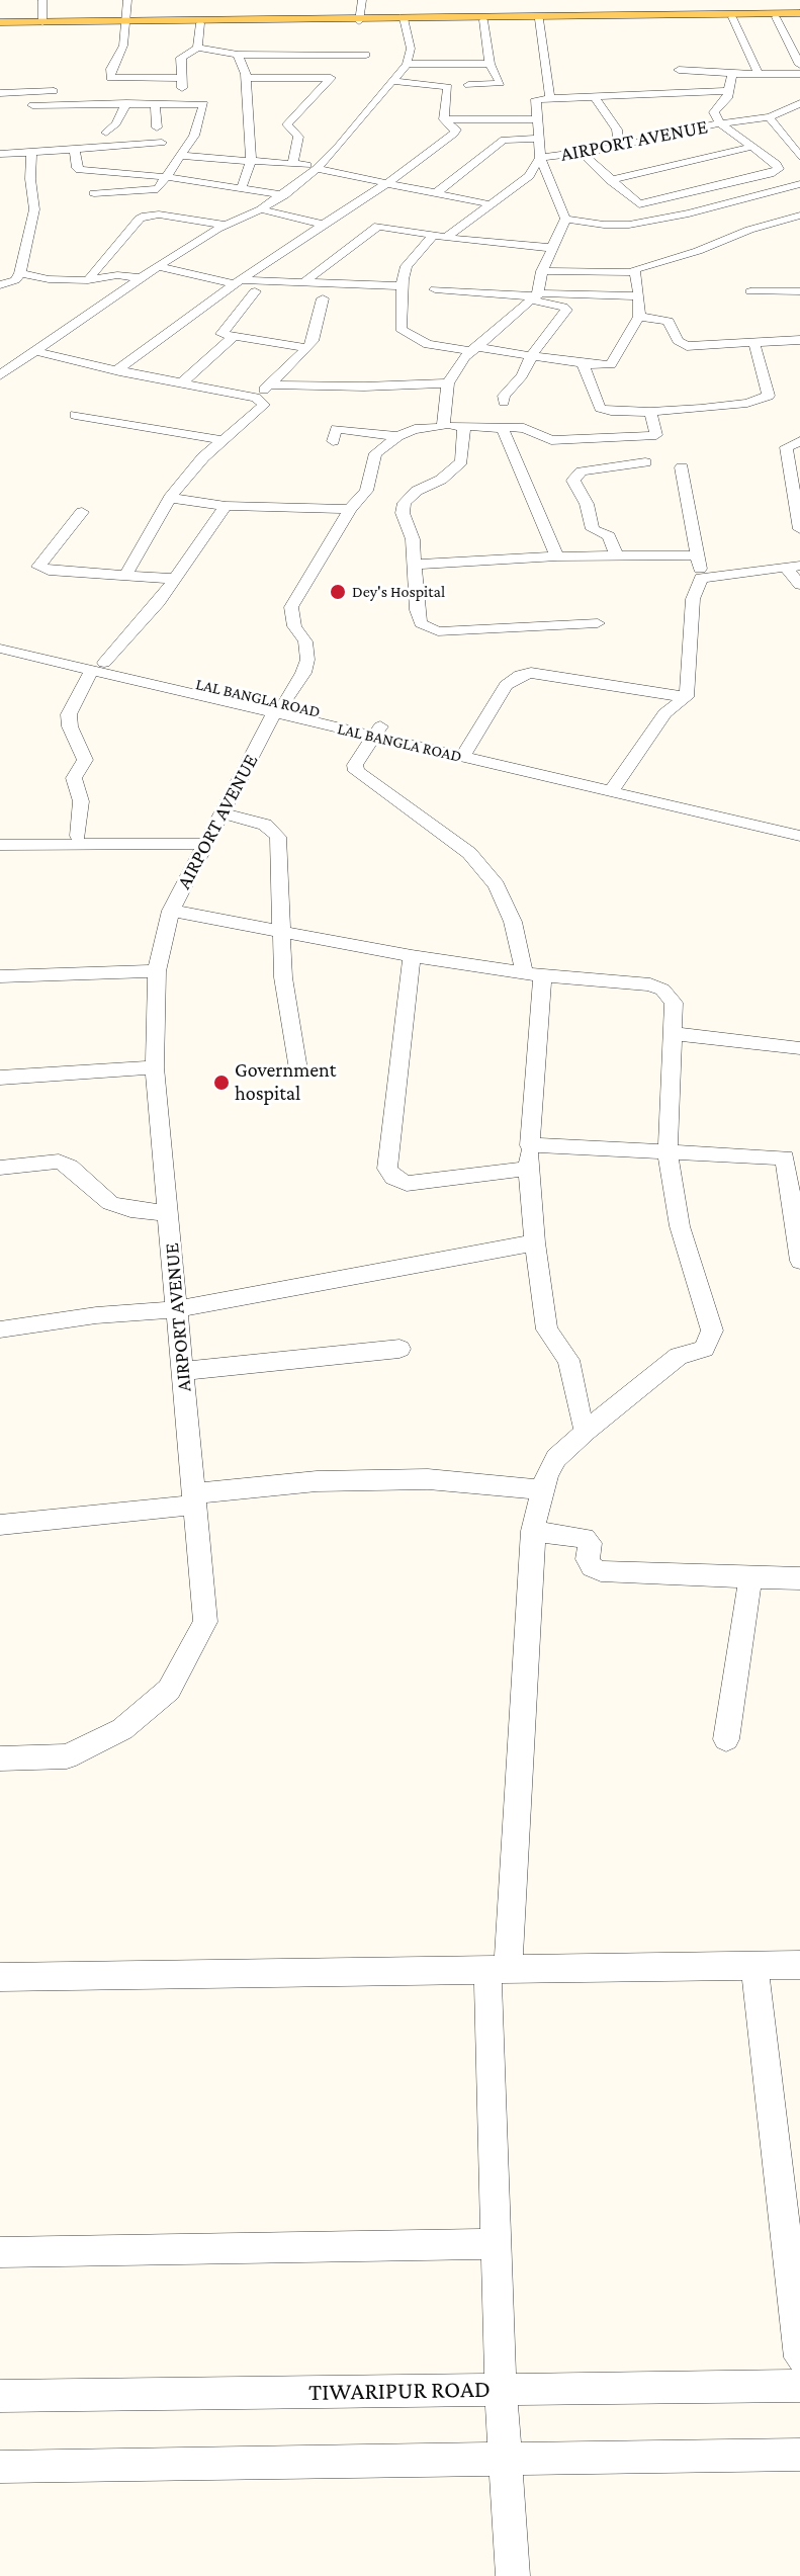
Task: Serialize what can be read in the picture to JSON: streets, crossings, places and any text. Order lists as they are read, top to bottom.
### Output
{
  "streets": {
    "street": ["AIRPORT AVENUE", "LAL BANGLA ROAD", "TIWARIPUR ROAD"]
  },
  "crossings": [
    ["AIRPORT AVENUE", "LAL BANGLA ROAD"]
  ],
  "places": ["Dey's Hospital", "Government hospital"]
}
